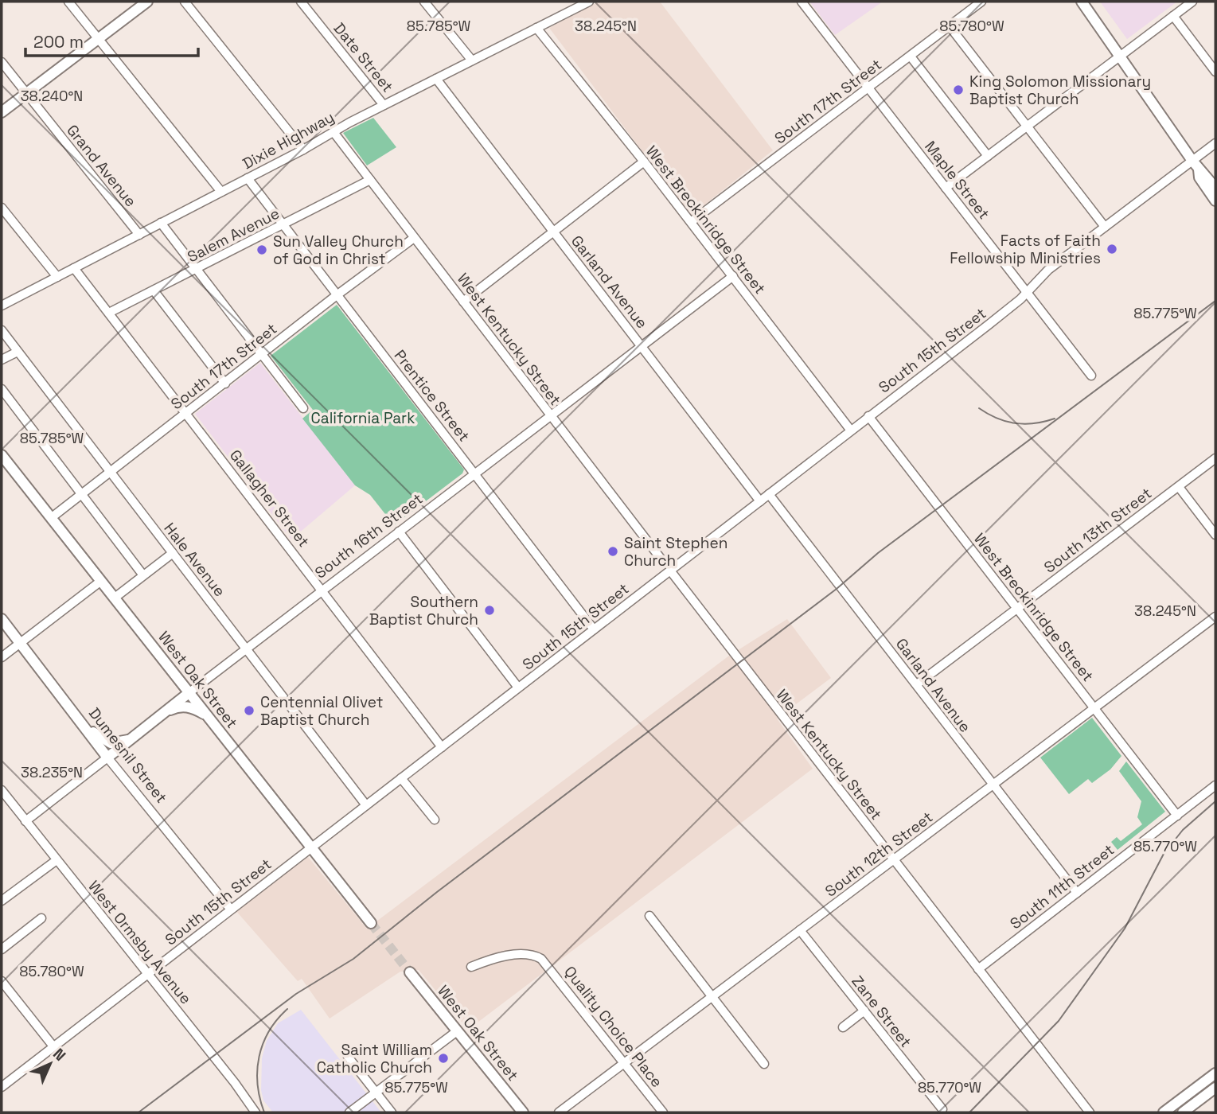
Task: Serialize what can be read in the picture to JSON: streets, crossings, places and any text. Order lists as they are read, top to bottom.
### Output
{
  "streets": {
    "main road": ["South 16th Street", "West Oak Street", "Dumesnil Street"],
    "street": [
      "Date Street",
      "South 17th Street",
      "Dixie Highway",
      "Grand Avenue",
      "Maple Street",
      "West Breckinridge Street",
      "Salem Avenue",
      "Garland Avenue",
      "West Kentucky Street",
      "South 15th Street",
      "Prentice Street",
      "Gallagher Street",
      "South 13th Street",
      "Hale Avenue",
      "South 12th Street",
      "South 11th Street",
      "West Ormsby Avenue",
      "Zane Street",
      "Quality Choice Place"
    ]
  },
  "crossings": [
    ["Date Street", "Dixie Highway"],
    ["South 17th Street", "Maple Street"],
    ["South 17th Street", "West Breckinridge Street"],
    ["South 17th Street", "West Kentucky Street"],
    ["South 17th Street", "Prentice Street"],
    ["South 17th Street", "Gallagher Street"],
    ["South 17th Street", "Hale Avenue"],
    ["South 17th Street", "West Oak Street"],
    ["Dixie Highway", "Grand Avenue"],
    ["Dixie Highway", "West Breckinridge Street"],
    ["Dixie Highway", "Garland Avenue"],
    ["Dixie Highway", "West Kentucky Street"],
    ["Dixie Highway", "Prentice Street"],
    ["Dixie Highway", "Gallagher Street"],
    ["Maple Street", "South 15th Street"],
    ["West Breckinridge Street", "South 15th Street"],
    ["West Breckinridge Street", "South 13th Street"],
    ["West Breckinridge Street", "South 16th Street"],
    ["West Breckinridge Street", "South 12th Street"],
    ["West Breckinridge Street", "South 11th Street"],
    ["Salem Avenue", "West Kentucky Street"],
    ["Salem Avenue", "Prentice Street"],
    ["Salem Avenue", "Gallagher Street"],
    ["Garland Avenue", "South 15th Street"],
    ["Garland Avenue", "South 13th Street"],
    ["Garland Avenue", "South 16th Street"],
    ["Garland Avenue", "South 12th Street"],
    ["Garland Avenue", "South 11th Street"],
    ["West Kentucky Street", "South 15th Street"],
    ["West Kentucky Street", "South 16th Street"],
    ["West Kentucky Street", "South 12th Street"],
    ["West Kentucky Street", "South 11th Street"],
    ["South 15th Street", "Prentice Street"],
    ["South 15th Street", "Gallagher Street"],
    ["South 15th Street", "Hale Avenue"],
    ["South 15th Street", "West Oak Street"],
    ["South 15th Street", "Dumesnil Street"],
    ["South 15th Street", "West Ormsby Avenue"],
    ["Prentice Street", "South 16th Street"],
    ["Gallagher Street", "South 16th Street"],
    ["South 16th Street", "Hale Avenue"],
    ["South 16th Street", "West Oak Street"],
    ["South 16th Street", "Dumesnil Street"],
    ["South 16th Street", "West Ormsby Avenue"],
    ["South 12th Street", "Zane Street"],
    ["South 12th Street", "Quality Choice Place"]
  ],
  "parks": ["California Park"],
  "places": [
    "King Solomon Missionary Baptist Church",
    "Facts of Faith Fellowship Ministries",
    "Sun Valley Church of God in Christ",
    "Saint Stephen Church",
    "Southern Baptist Church",
    "Centennial Olivet Baptist Church",
    "Saint William Catholic Church"
  ],
  "scale_bar": "200 m",
  "north": "top right",
  "coordinates": [
    "85.785°W",
    "38.245°N",
    "85.780°W",
    "38.240°N",
    "85.775°W",
    "38.235°N",
    "85.770°W"
  ]
}
